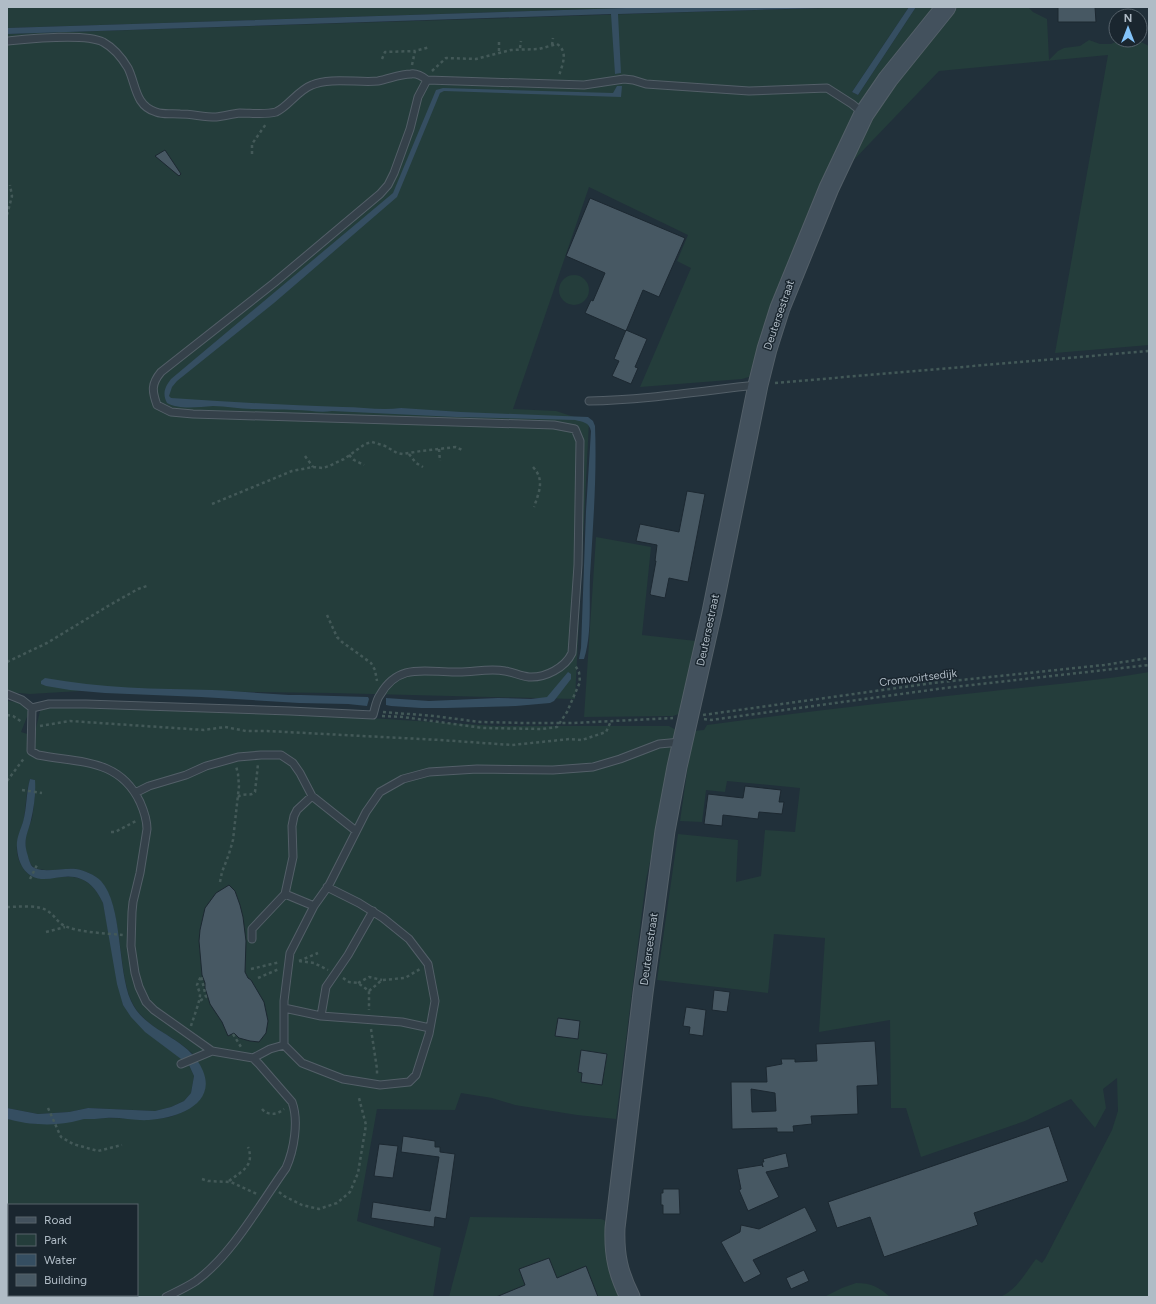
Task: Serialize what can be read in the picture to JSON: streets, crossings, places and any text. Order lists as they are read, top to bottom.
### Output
{
  "streets": {
    "street": ["Deutersestraat"],
    "path": ["Cromvoirtsedijk"]
  },
  "crossings": [
    ["Deutersestraat", "Cromvoirtsedijk"]
  ],
  "legend": [
    "Road",
    "Park",
    "Water",
    "Building"
  ],
  "north": "top"
}
